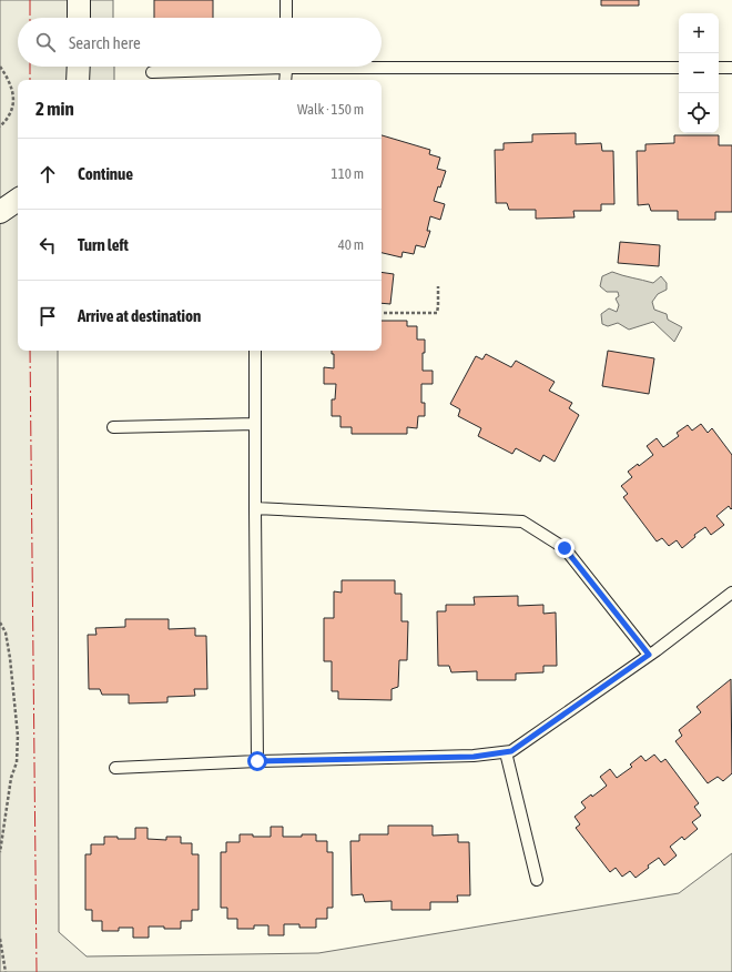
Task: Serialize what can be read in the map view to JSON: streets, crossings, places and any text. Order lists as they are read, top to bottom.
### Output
{
  "page": {
    "map_buttons": ["+", "−"],
    "search": "Search here",
    "heading": ["2 min", "Walk · 150 m"],
    "list": [
      ["Continue", "110 m"],
      ["Turn left", "40 m"],
      "Arrive at destination"
    ]
  }
}
